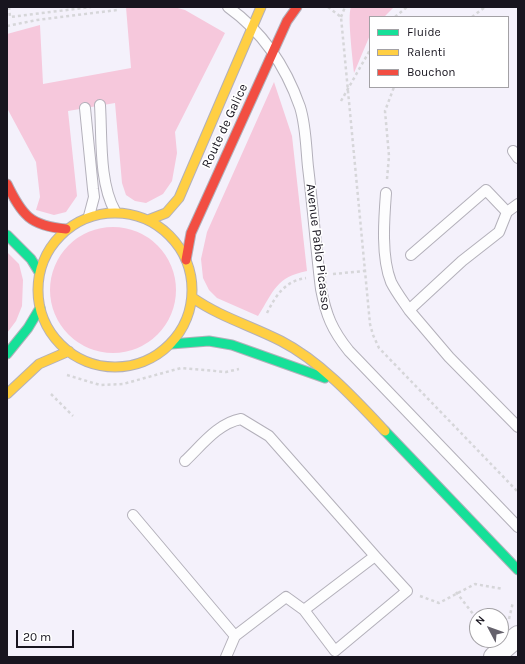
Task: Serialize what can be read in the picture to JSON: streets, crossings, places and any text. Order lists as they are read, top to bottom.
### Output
{
  "streets": {
    "main road": ["Route de Galice"],
    "lane": ["Avenue Pablo Picasso"]
  },
  "crossings": [
    ["Route de Galice", "Avenue Pablo Picasso"]
  ],
  "legend": ["Fluide", "Ralenti", "Bouchon"],
  "scale_bar": "20 m",
  "north": "top left"
}
